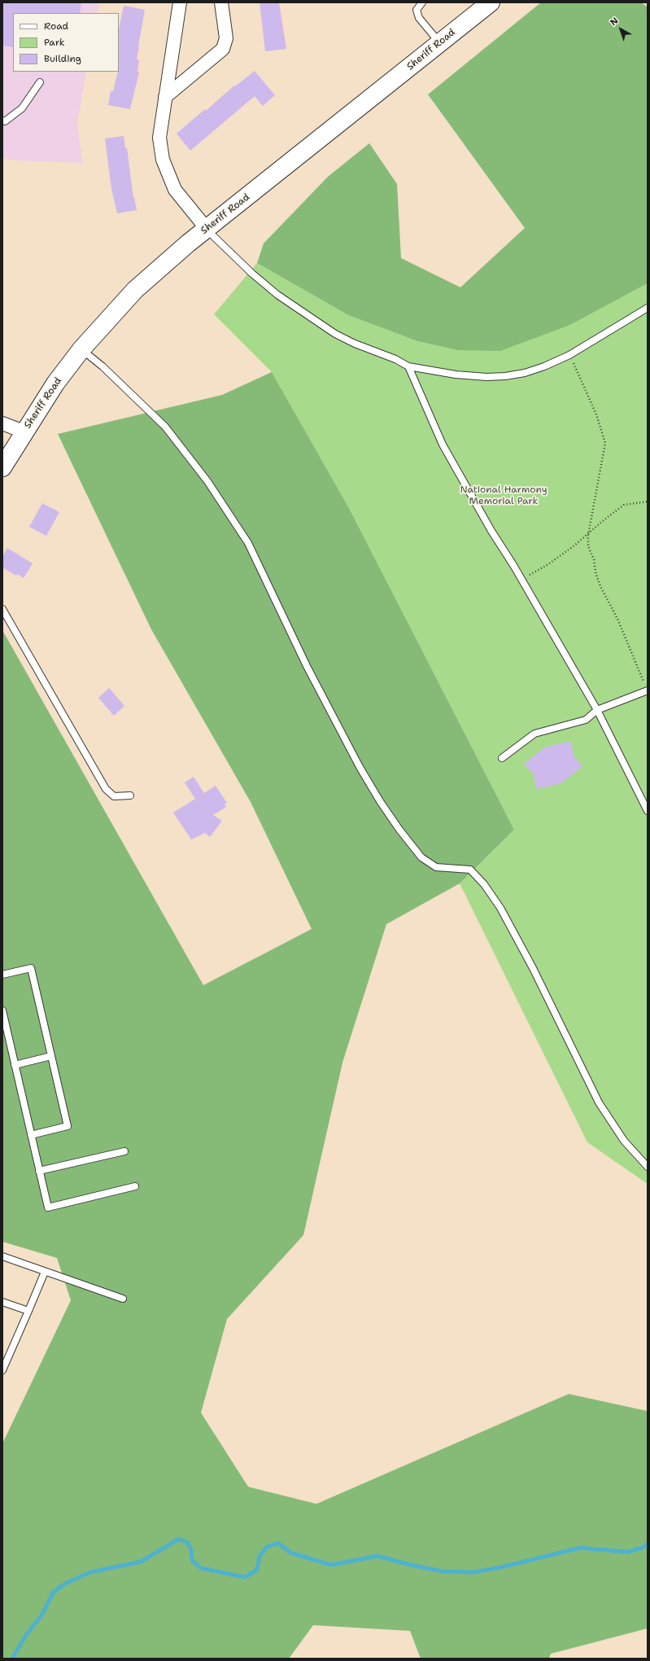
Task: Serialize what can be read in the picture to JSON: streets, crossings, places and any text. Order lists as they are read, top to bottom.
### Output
{
  "streets": {
    "main road": ["Sheriff Road"]
  },
  "parks": ["National Harmony Memorial Park"],
  "legend": ["Road", "Park", "Building"],
  "north": "top left"
}
